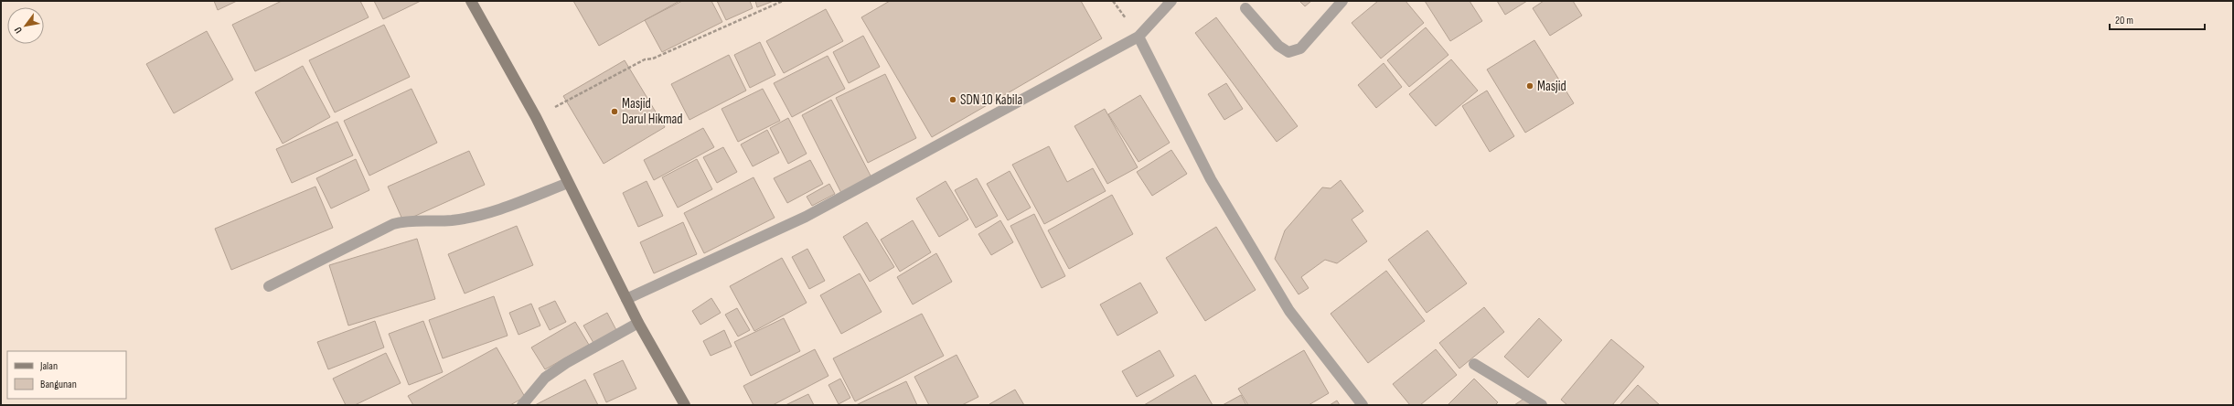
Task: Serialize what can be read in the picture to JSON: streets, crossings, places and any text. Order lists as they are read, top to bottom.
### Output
{
  "places": ["Masjid", "SDN 10 Kabila", "Masjid Darul Hikmad"],
  "legend": ["Jalan", "Bangunan"],
  "scale_bar": "20 m",
  "north": "bottom left"
}
